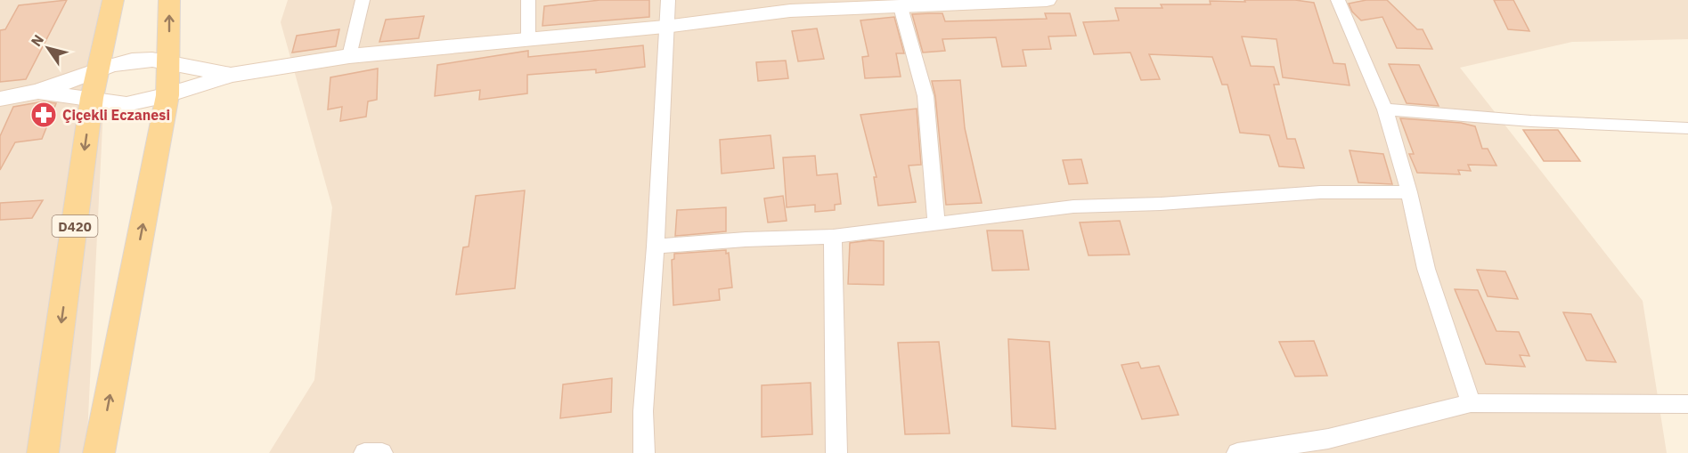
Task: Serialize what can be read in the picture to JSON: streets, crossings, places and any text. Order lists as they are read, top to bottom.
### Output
{
  "streets": {
    "main road": ["D420"]
  },
  "places": {
    "pharmacy": ["Çiçekli Eczanesi"]
  },
  "north": "top left"
}
